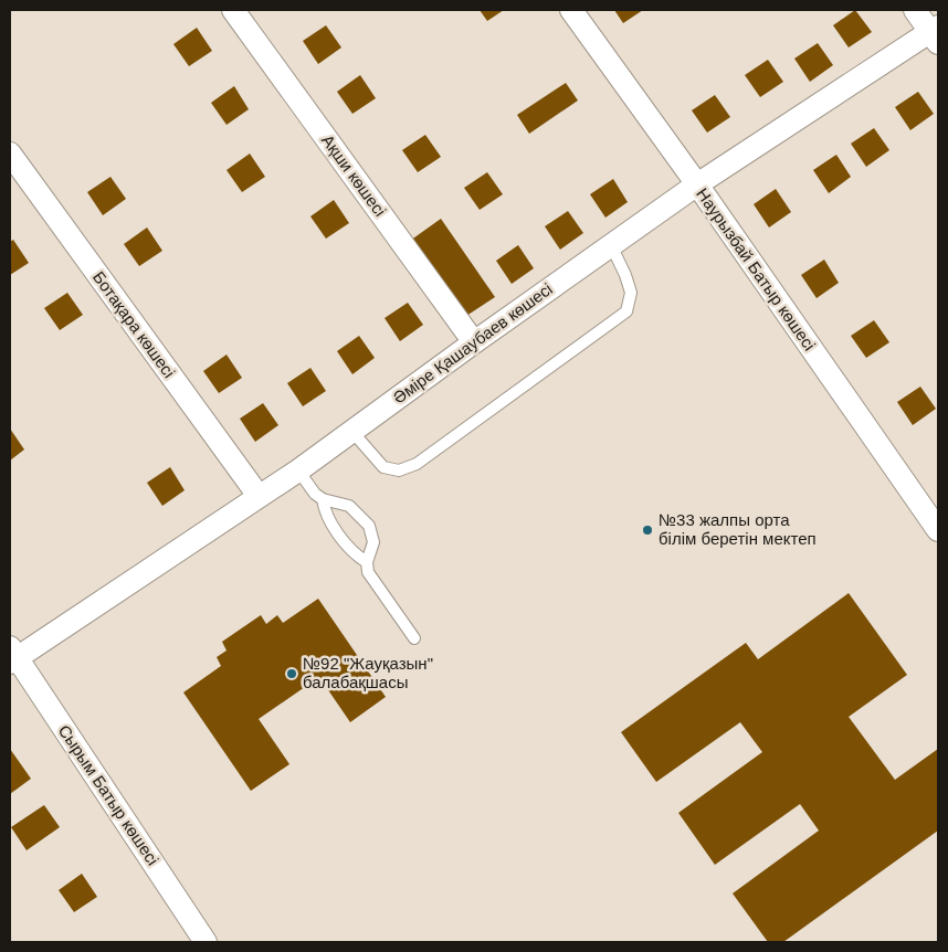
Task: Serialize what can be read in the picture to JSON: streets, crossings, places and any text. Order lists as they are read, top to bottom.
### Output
{
  "streets": {
    "street": [
      "Ақши көшесі",
      "Наурызбай Батыр көшесі",
      "Ботақара көшесі",
      "Әміре Қашаубаев көшесі",
      "Сырым Батыр көшесі"
    ]
  },
  "crossings": [
    ["Ақши көшесі", "Әміре Қашаубаев көшесі"],
    ["Наурызбай Батыр көшесі", "Әміре Қашаубаев көшесі"],
    ["Ботақара көшесі", "Әміре Қашаубаев көшесі"],
    ["Әміре Қашаубаев көшесі", "Сырым Батыр көшесі"]
  ],
  "places": ["№33 жалпы орта білім беретін мектеп", "№92 \"Жауқазын\" балабақшасы"]
}
